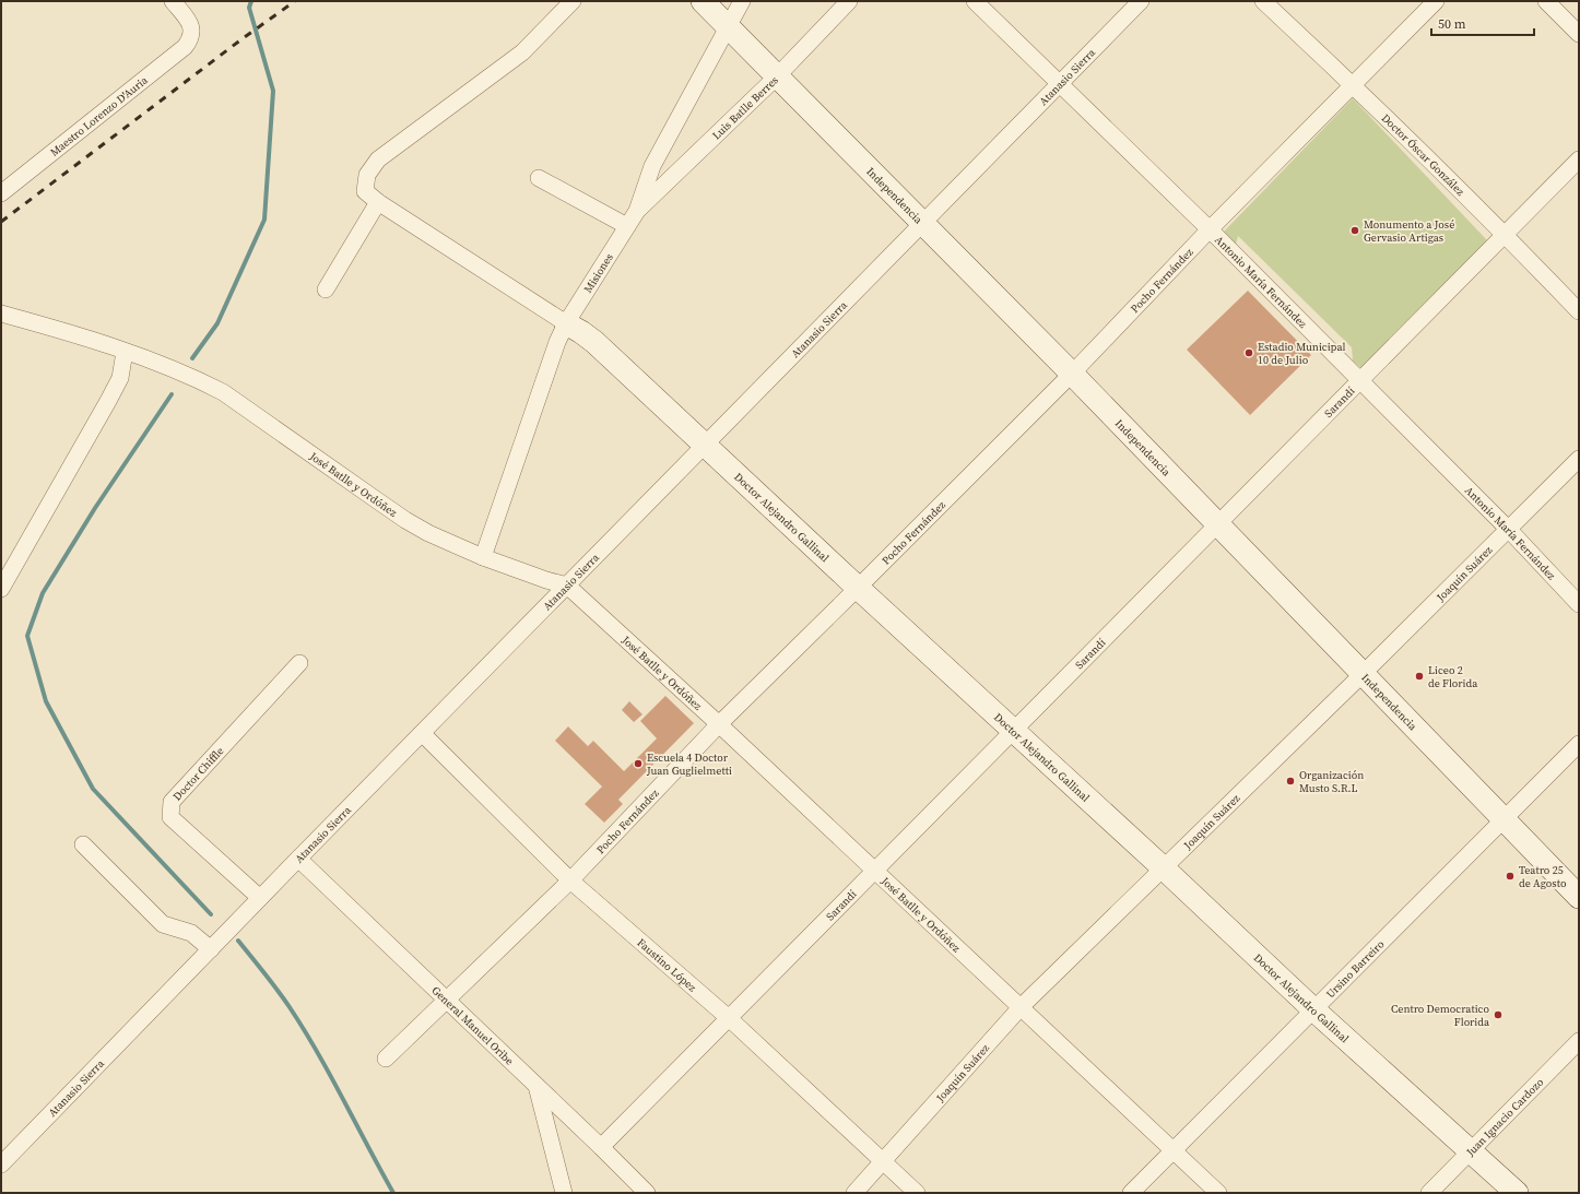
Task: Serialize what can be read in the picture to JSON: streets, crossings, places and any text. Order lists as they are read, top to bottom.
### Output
{
  "streets": {
    "street": [
      "Atanasio Sierra",
      "Luis Batlle Berres",
      "Maestro Lorenzo D'Auria",
      "Doctor Óscar González",
      "Independencia",
      "Misiones",
      "Pocho Fernández",
      "Antonio María Fernández",
      "Sarandí",
      "José Batlle y Ordóñez",
      "Doctor Alejandro Gallinal",
      "Joaquín Suárez",
      "Doctor Chiffle",
      "Faustino López",
      "Ursino Barreiro",
      "General Manuel Oribe",
      "Juan Ignacio Cardozo"
    ]
  },
  "crossings": [
    ["Atanasio Sierra", "Independencia"],
    ["Atanasio Sierra", "Antonio María Fernández"],
    ["Atanasio Sierra", "José Batlle y Ordóñez"],
    ["Atanasio Sierra", "Doctor Alejandro Gallinal"],
    ["Atanasio Sierra", "Doctor Chiffle"],
    ["Atanasio Sierra", "Faustino López"],
    ["Atanasio Sierra", "General Manuel Oribe"],
    ["Luis Batlle Berres", "Independencia"],
    ["Luis Batlle Berres", "Misiones"],
    ["Doctor Óscar González", "Pocho Fernández"],
    ["Doctor Óscar González", "Sarandí"],
    ["Independencia", "Misiones"],
    ["Independencia", "Pocho Fernández"],
    ["Independencia", "Sarandí"],
    ["Independencia", "Joaquín Suárez"],
    ["Independencia", "Ursino Barreiro"],
    ["Misiones", "José Batlle y Ordóñez"],
    ["Misiones", "Doctor Alejandro Gallinal"],
    ["Pocho Fernández", "Antonio María Fernández"],
    ["Pocho Fernández", "José Batlle y Ordóñez"],
    ["Pocho Fernández", "Doctor Alejandro Gallinal"],
    ["Pocho Fernández", "Faustino López"],
    ["Pocho Fernández", "General Manuel Oribe"],
    ["Antonio María Fernández", "Sarandí"],
    ["Antonio María Fernández", "Joaquín Suárez"],
    ["Sarandí", "José Batlle y Ordóñez"],
    ["Sarandí", "Doctor Alejandro Gallinal"],
    ["Sarandí", "Faustino López"],
    ["Sarandí", "General Manuel Oribe"],
    ["José Batlle y Ordóñez", "Joaquín Suárez"],
    ["José Batlle y Ordóñez", "Ursino Barreiro"],
    ["Doctor Alejandro Gallinal", "Joaquín Suárez"],
    ["Doctor Alejandro Gallinal", "Ursino Barreiro"],
    ["Doctor Alejandro Gallinal", "Juan Ignacio Cardozo"],
    ["Joaquín Suárez", "Faustino López"]
  ],
  "places": [
    "Monumento a José Gervasio Artigas",
    "Estadio Municipal 10 de Julio",
    "Liceo 2 de Florida",
    "Escuela 4 Doctor Juan Guglielmetti",
    "Organización Musto S.R.L",
    "Teatro 25 de Agosto",
    "Centro Democratico Florida"
  ],
  "scale_bar": "50 m"
}
